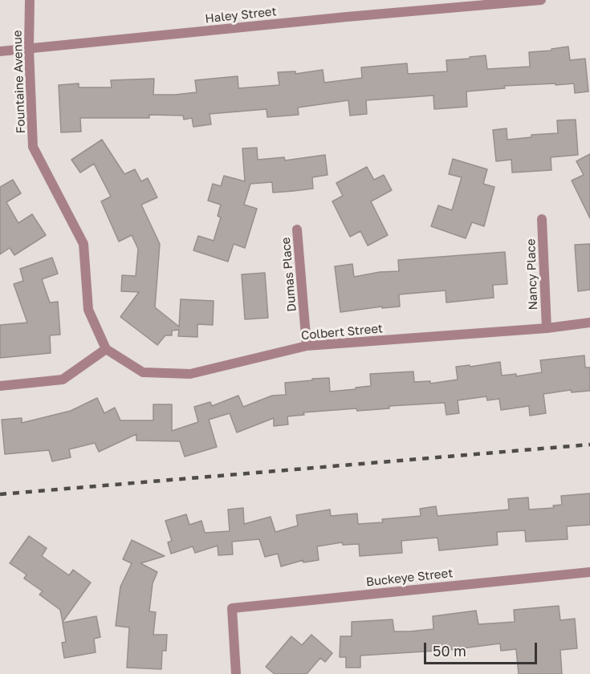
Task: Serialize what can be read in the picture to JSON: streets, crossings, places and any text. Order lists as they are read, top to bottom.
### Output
{
  "streets": {
    "street": [
      "Haley Street",
      "Fountaine Avenue",
      "Dumas Place",
      "Nancy Place",
      "Colbert Street",
      "Buckeye Street"
    ]
  },
  "crossings": [
    ["Haley Street", "Fountaine Avenue"],
    ["Fountaine Avenue", "Colbert Street"],
    ["Dumas Place", "Colbert Street"],
    ["Nancy Place", "Colbert Street"]
  ],
  "scale_bar": "50 m"
}
